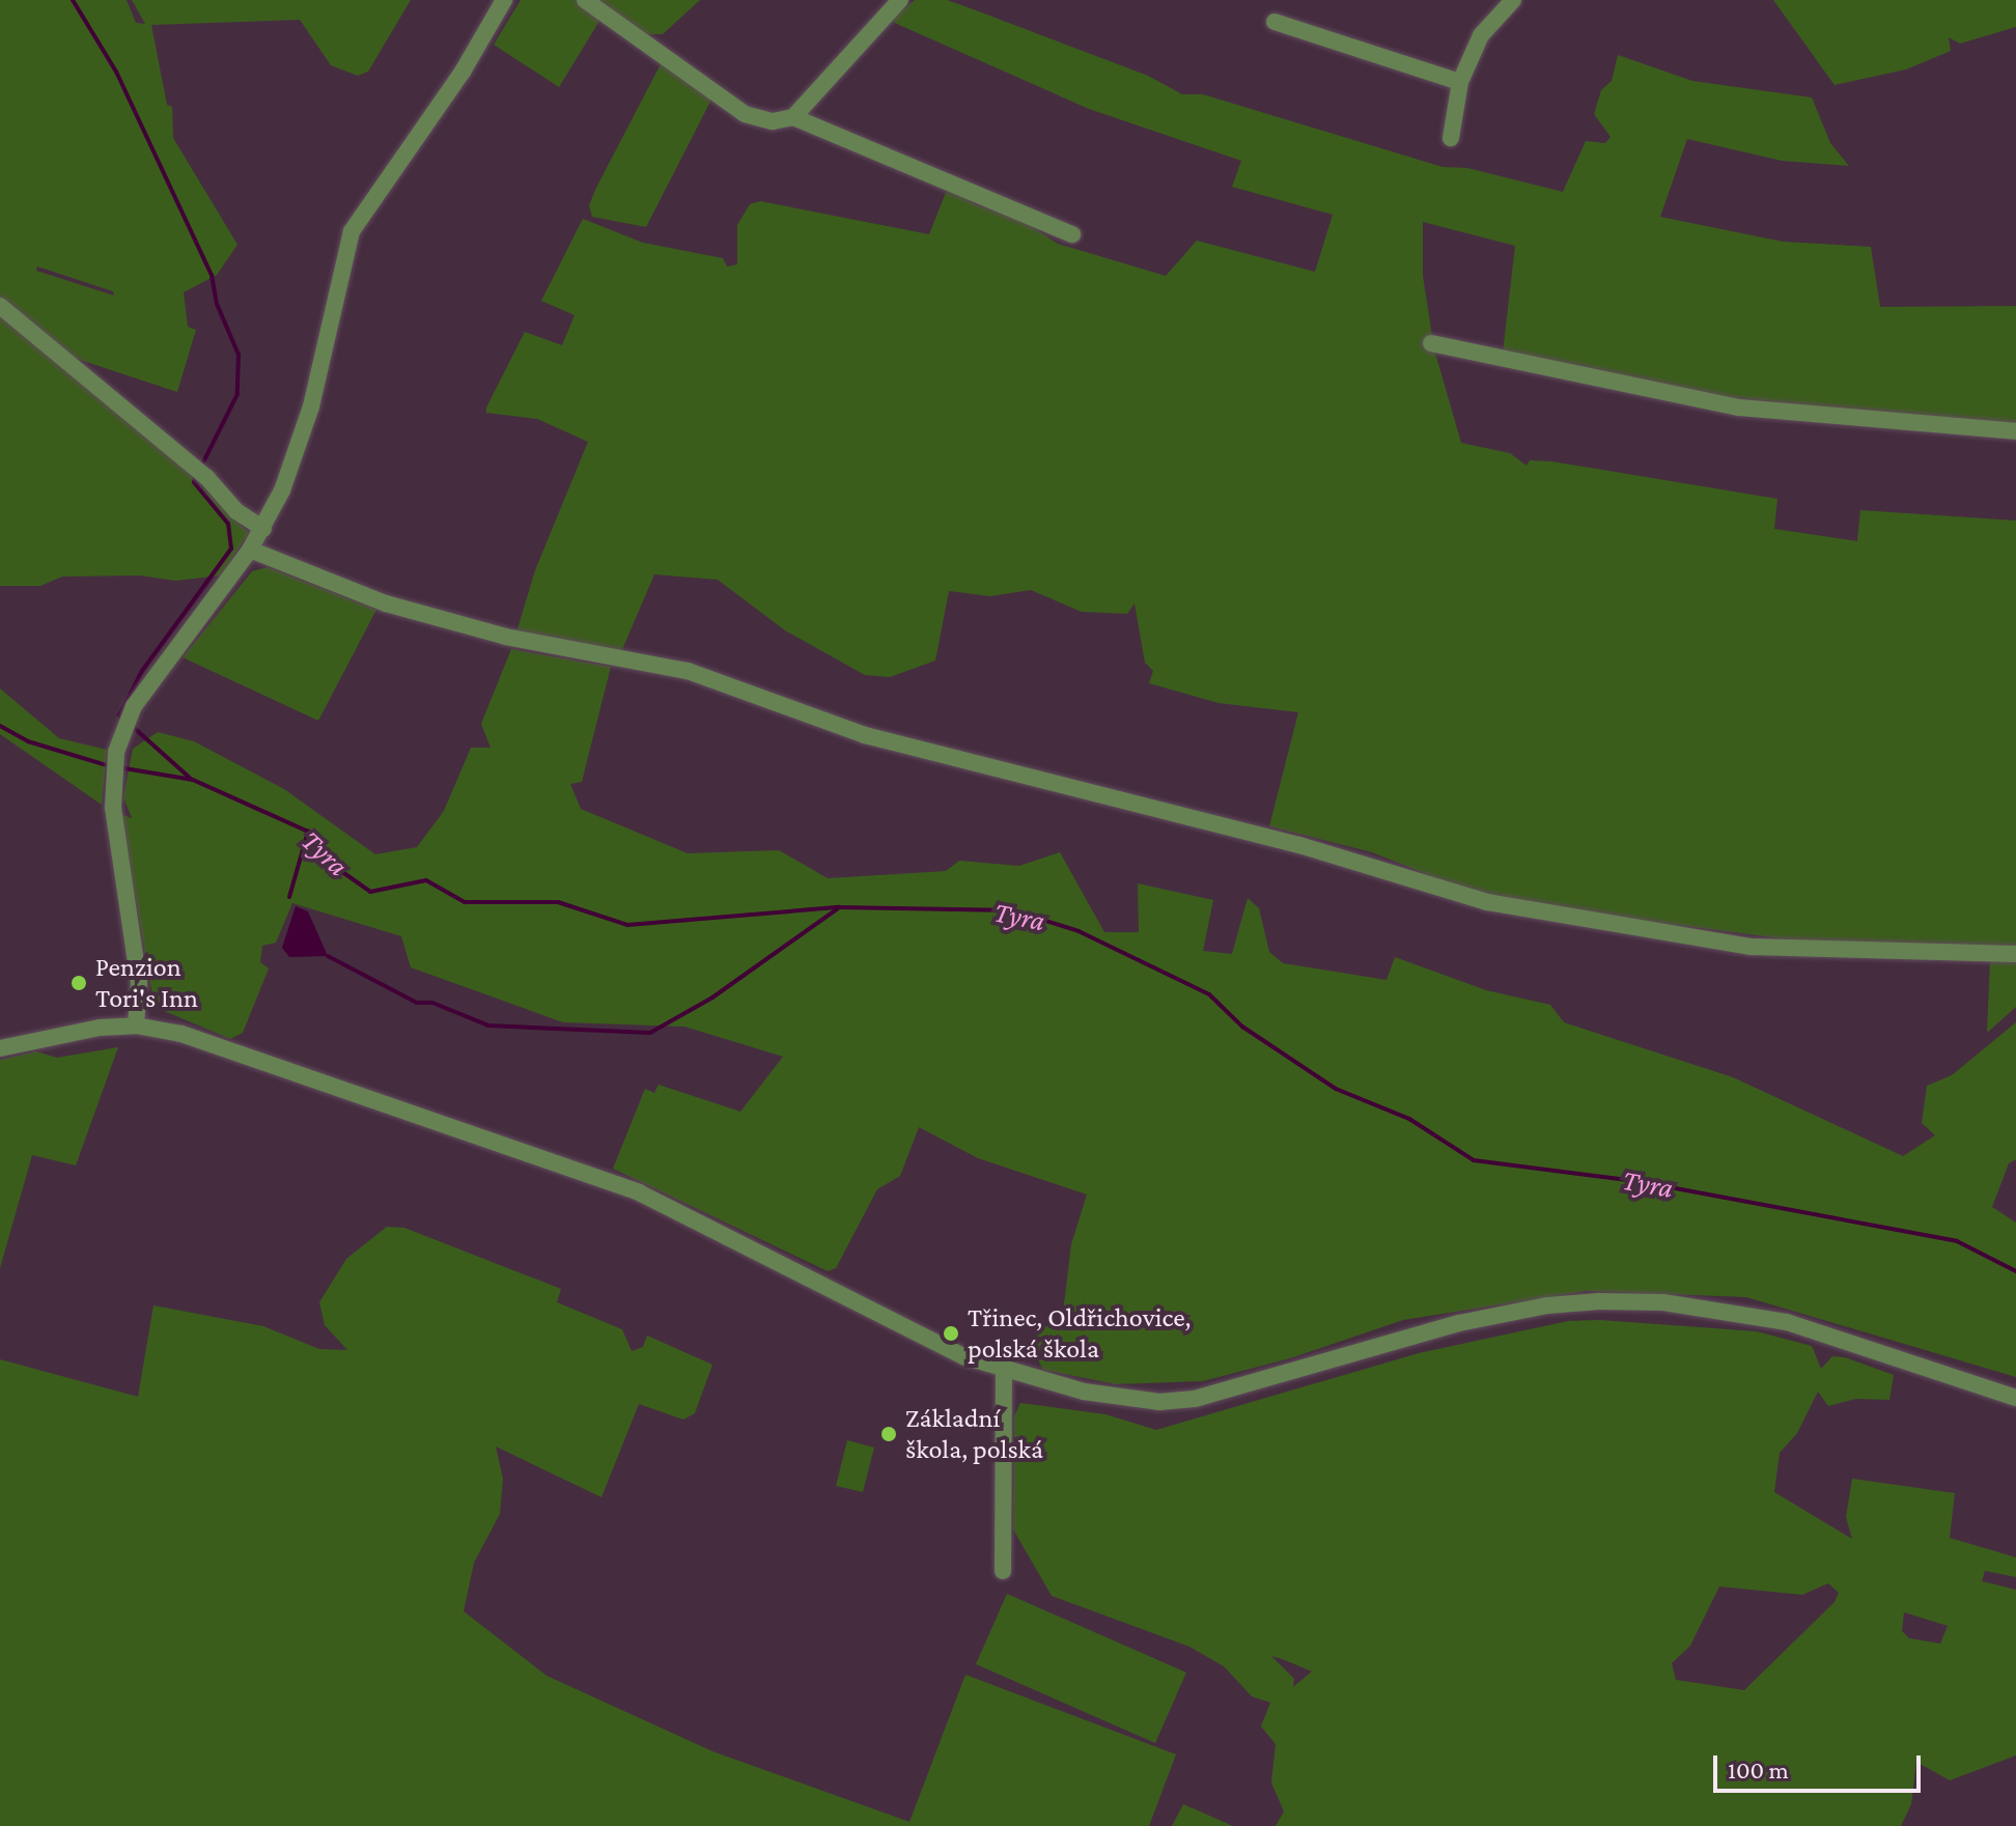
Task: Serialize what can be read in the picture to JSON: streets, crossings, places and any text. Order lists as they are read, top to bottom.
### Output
{
  "water": ["Tyra"],
  "places": ["Penzion Tori's Inn", "Třinec, Oldřichovice, polská škola", "Základní škola, polská"],
  "scale_bar": "100 m"
}
